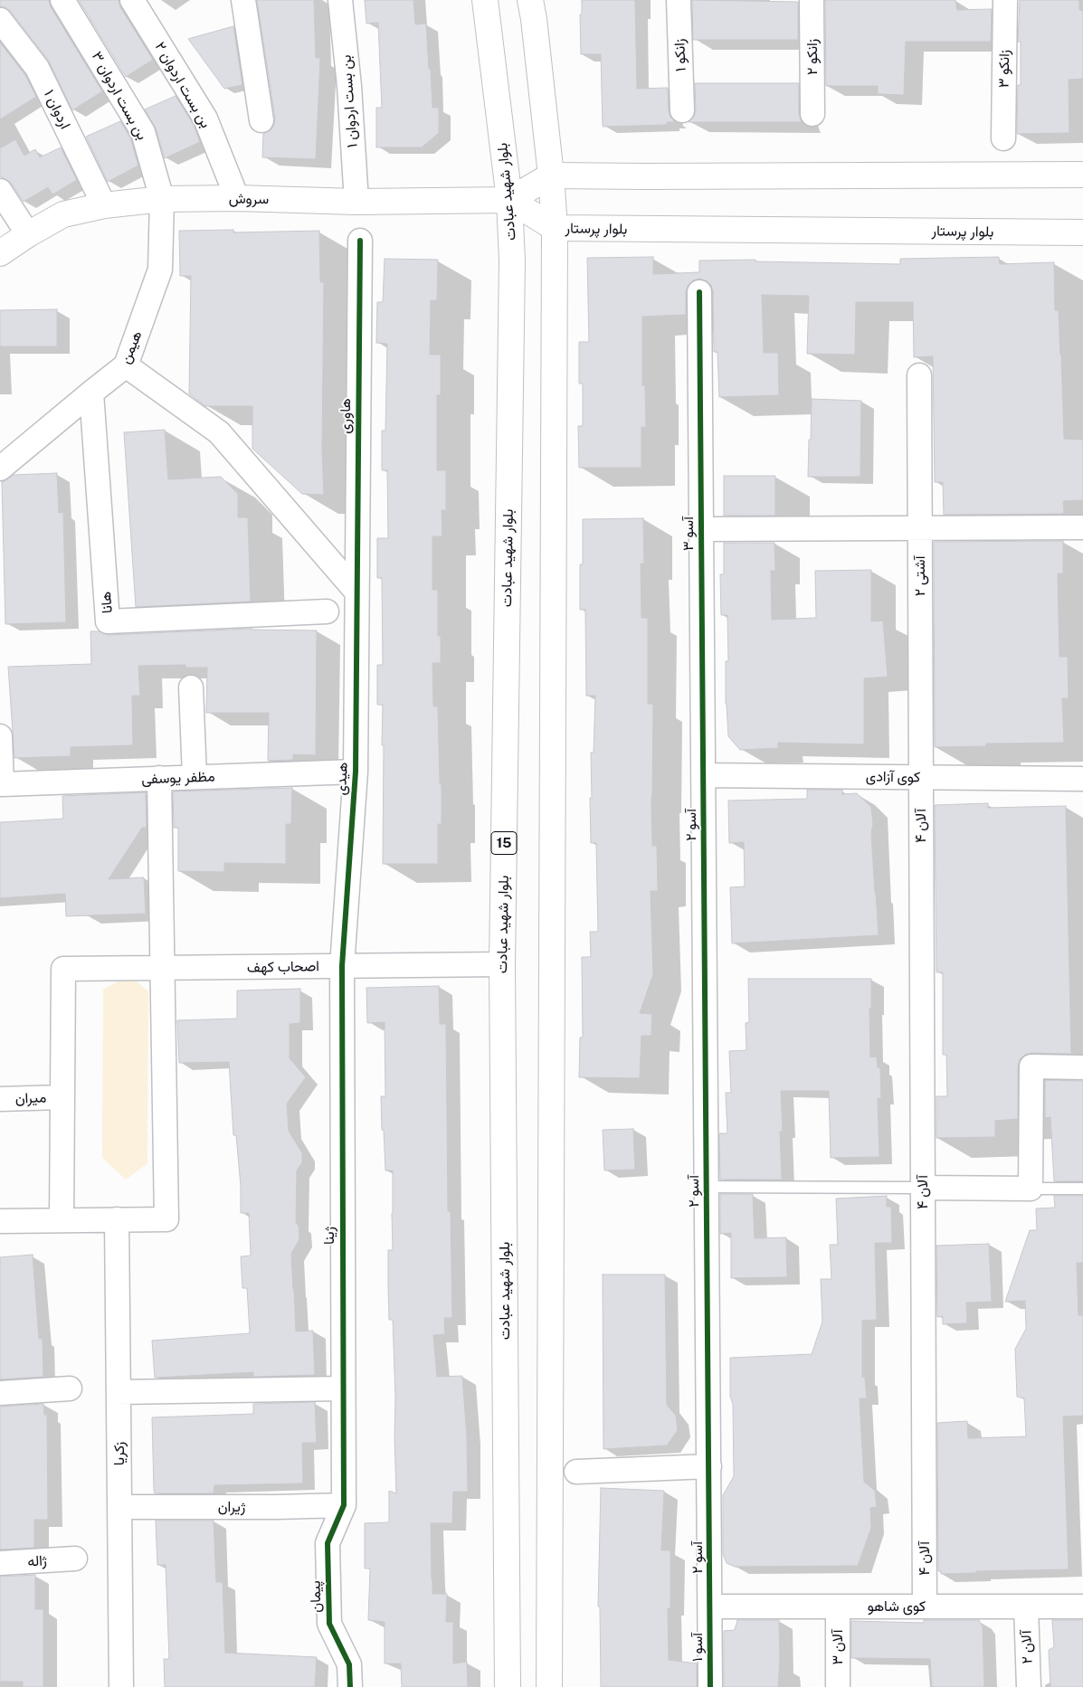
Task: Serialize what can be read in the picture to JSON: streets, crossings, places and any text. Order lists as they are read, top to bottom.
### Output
{
  "streets": {
    "main road": [
      "بلوار شهید عبادت",
      "سروش",
      "بلوار پرستار",
      "15"
    ],
    "street": [
      "زانکو ۱",
      "زانکو ۲",
      "زانکو ۳",
      "بن بست اردوان ۲",
      "بن بست اردوان ۳",
      "بن بست اردوان ۱",
      "اردوان ۱",
      "هیمن",
      "هاوری",
      "آسو ۳",
      "آشتی ۲",
      "هانا",
      "کوی آزادی",
      "مظفر یوسفی",
      "هیدی",
      "آسو ۲",
      "آلان ۴",
      "اصحاب کهف",
      "میران",
      "ژینا",
      "زکریا",
      "ژیران",
      "ژاله",
      "پیمان",
      "کوی شاهو",
      "آسو ۱",
      "آلان ۳",
      "آلان ۲"
    ]
  },
  "crossings": [
    ["بن بست اردوان ۲", "سروش"],
    ["بن بست اردوان ۳", "سروش"],
    ["بن بست اردوان ۳", "هیمن"],
    ["بن بست اردوان ۱", "سروش"],
    ["اردوان ۱", "سروش"],
    ["بلوار شهید عبادت", "سروش"],
    ["بلوار شهید عبادت", "بلوار پرستار"],
    ["بلوار شهید عبادت", "اصحاب کهف"],
    ["سروش", "بلوار پرستار"],
    ["سروش", "هیمن"],
    ["هیمن", "هانا"],
    ["هاوری", "هیدی"],
    ["آسو ۳", "کوی آزادی"],
    ["آسو ۳", "آسو ۲"],
    ["آشتی ۲", "کوی آزادی"],
    ["آشتی ۲", "آلان ۴"],
    ["کوی آزادی", "آسو ۲"],
    ["کوی آزادی", "آلان ۴"],
    ["مظفر یوسفی", "هیدی"],
    ["هیدی", "اصحاب کهف"],
    ["هیدی", "ژینا"],
    ["آسو ۲", "کوی شاهو"],
    ["آسو ۲", "آسو ۱"],
    ["آلان ۴", "کوی شاهو"],
    ["اصحاب کهف", "میران"],
    ["اصحاب کهف", "ژینا"],
    ["ژینا", "ژیران"],
    ["ژینا", "پیمان"],
    ["زکریا", "ژیران"],
    ["ژیران", "پیمان"],
    ["کوی شاهو", "آسو ۱"],
    ["کوی شاهو", "آلان ۳"],
    ["کوی شاهو", "آلان ۲"]
  ]
}
